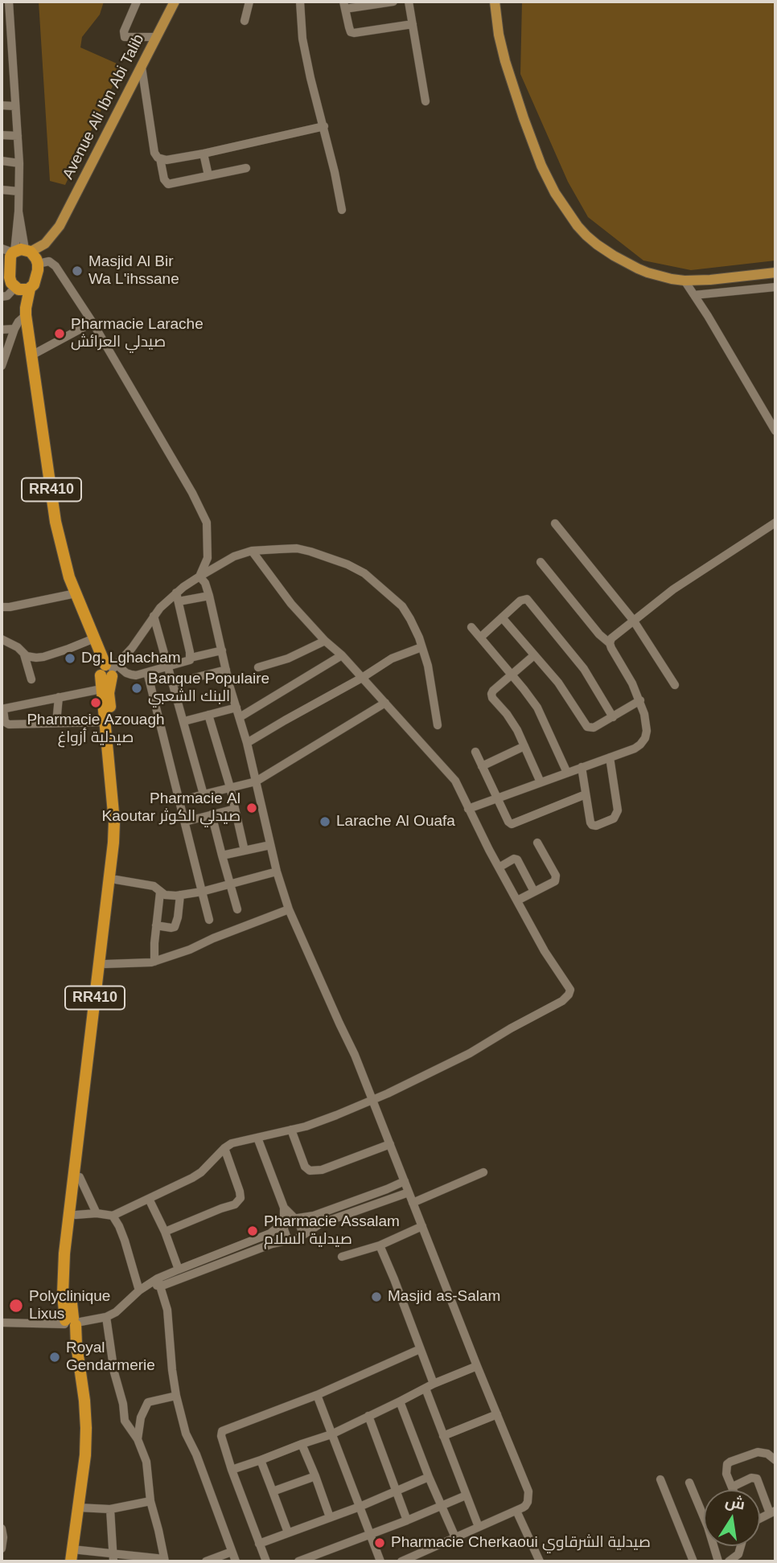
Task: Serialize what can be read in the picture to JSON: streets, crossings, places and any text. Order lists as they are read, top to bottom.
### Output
{
  "streets": {
    "highway": ["RR410"],
    "main road": ["Avenue Ali Ibn Abi Talib"]
  },
  "crossings": [
    ["Avenue Ali Ibn Abi Talib", "RR410"]
  ],
  "places": [
    "Masjid Al Bir Wa L'ihssane",
    "Pharmacie Larache صيدلي العرائش",
    "Dg. Lghacham",
    "Banque Populaire البنك الشعبي",
    "Pharmacie Azouagh صيدلية أزواغ",
    "Pharmacie Al Kaoutar صيدلي الكوثر",
    "Larache Al Ouafa",
    "Pharmacie Assalam صيدلية السلام",
    "Masjid as-Salam",
    "Polyclinique Lixus",
    "Royal Gendarmerie",
    "Pharmacie Cherkaoui صيدلية الشرقاوي"
  ],
  "north": "top"
}
